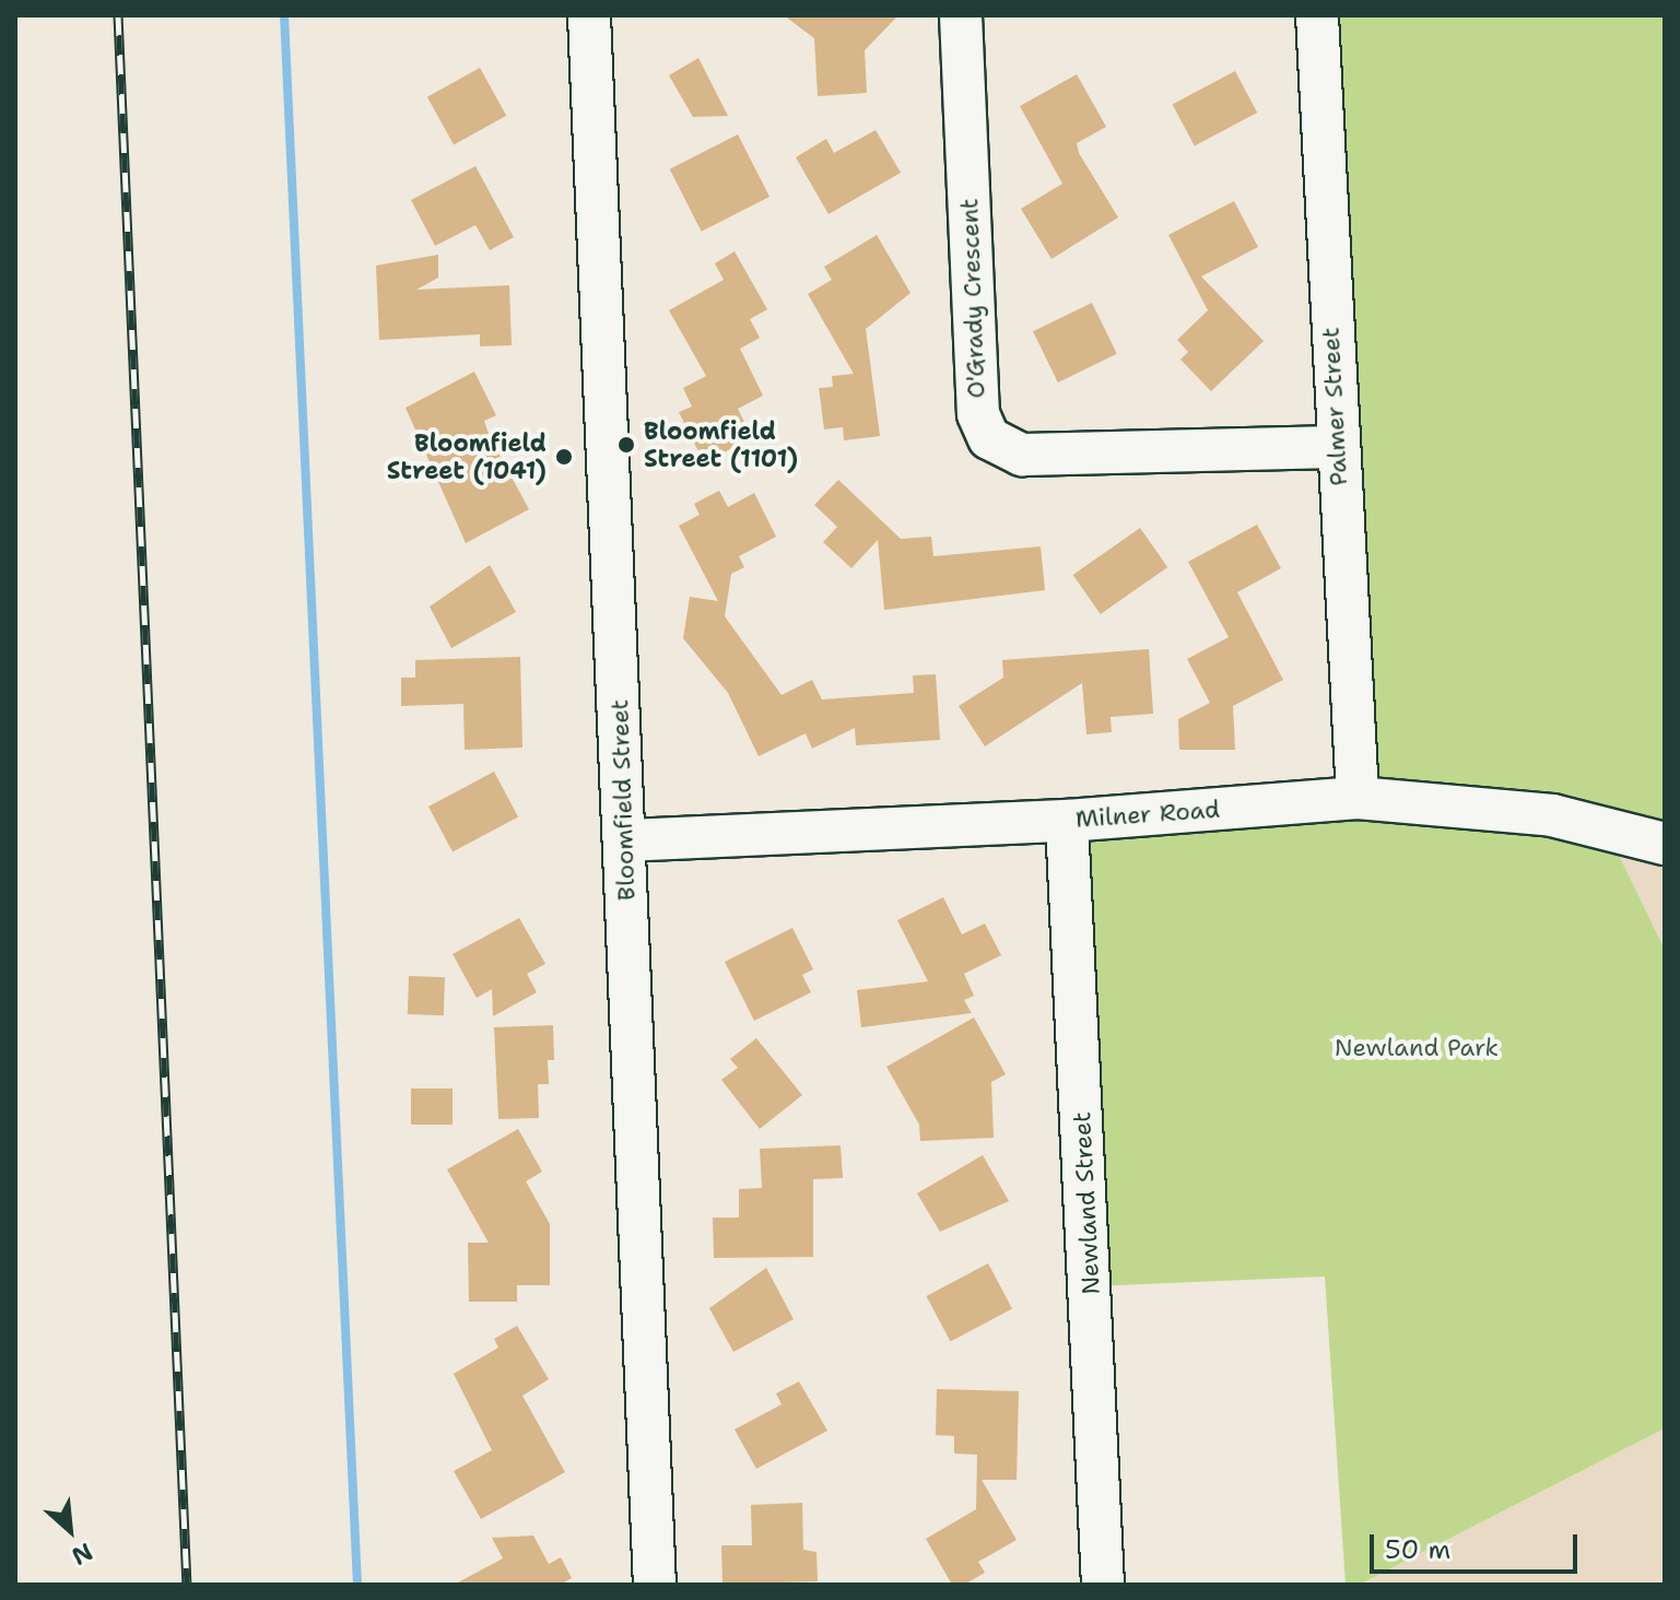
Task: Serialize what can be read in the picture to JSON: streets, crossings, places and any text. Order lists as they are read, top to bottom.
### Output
{
  "streets": {
    "street": [
      "O'Grady Crescent",
      "Palmer Street",
      "Bloomfield Street",
      "Milner Road",
      "Newland Street"
    ]
  },
  "crossings": [
    ["O'Grady Crescent", "Palmer Street"],
    ["Palmer Street", "Milner Road"],
    ["Bloomfield Street", "Milner Road"],
    ["Milner Road", "Newland Street"]
  ],
  "parks": ["Newland Park"],
  "places": ["Bloomfield Street (1101)", "Bloomfield Street (1041)"],
  "scale_bar": "50 m",
  "north": "bottom right"
}
